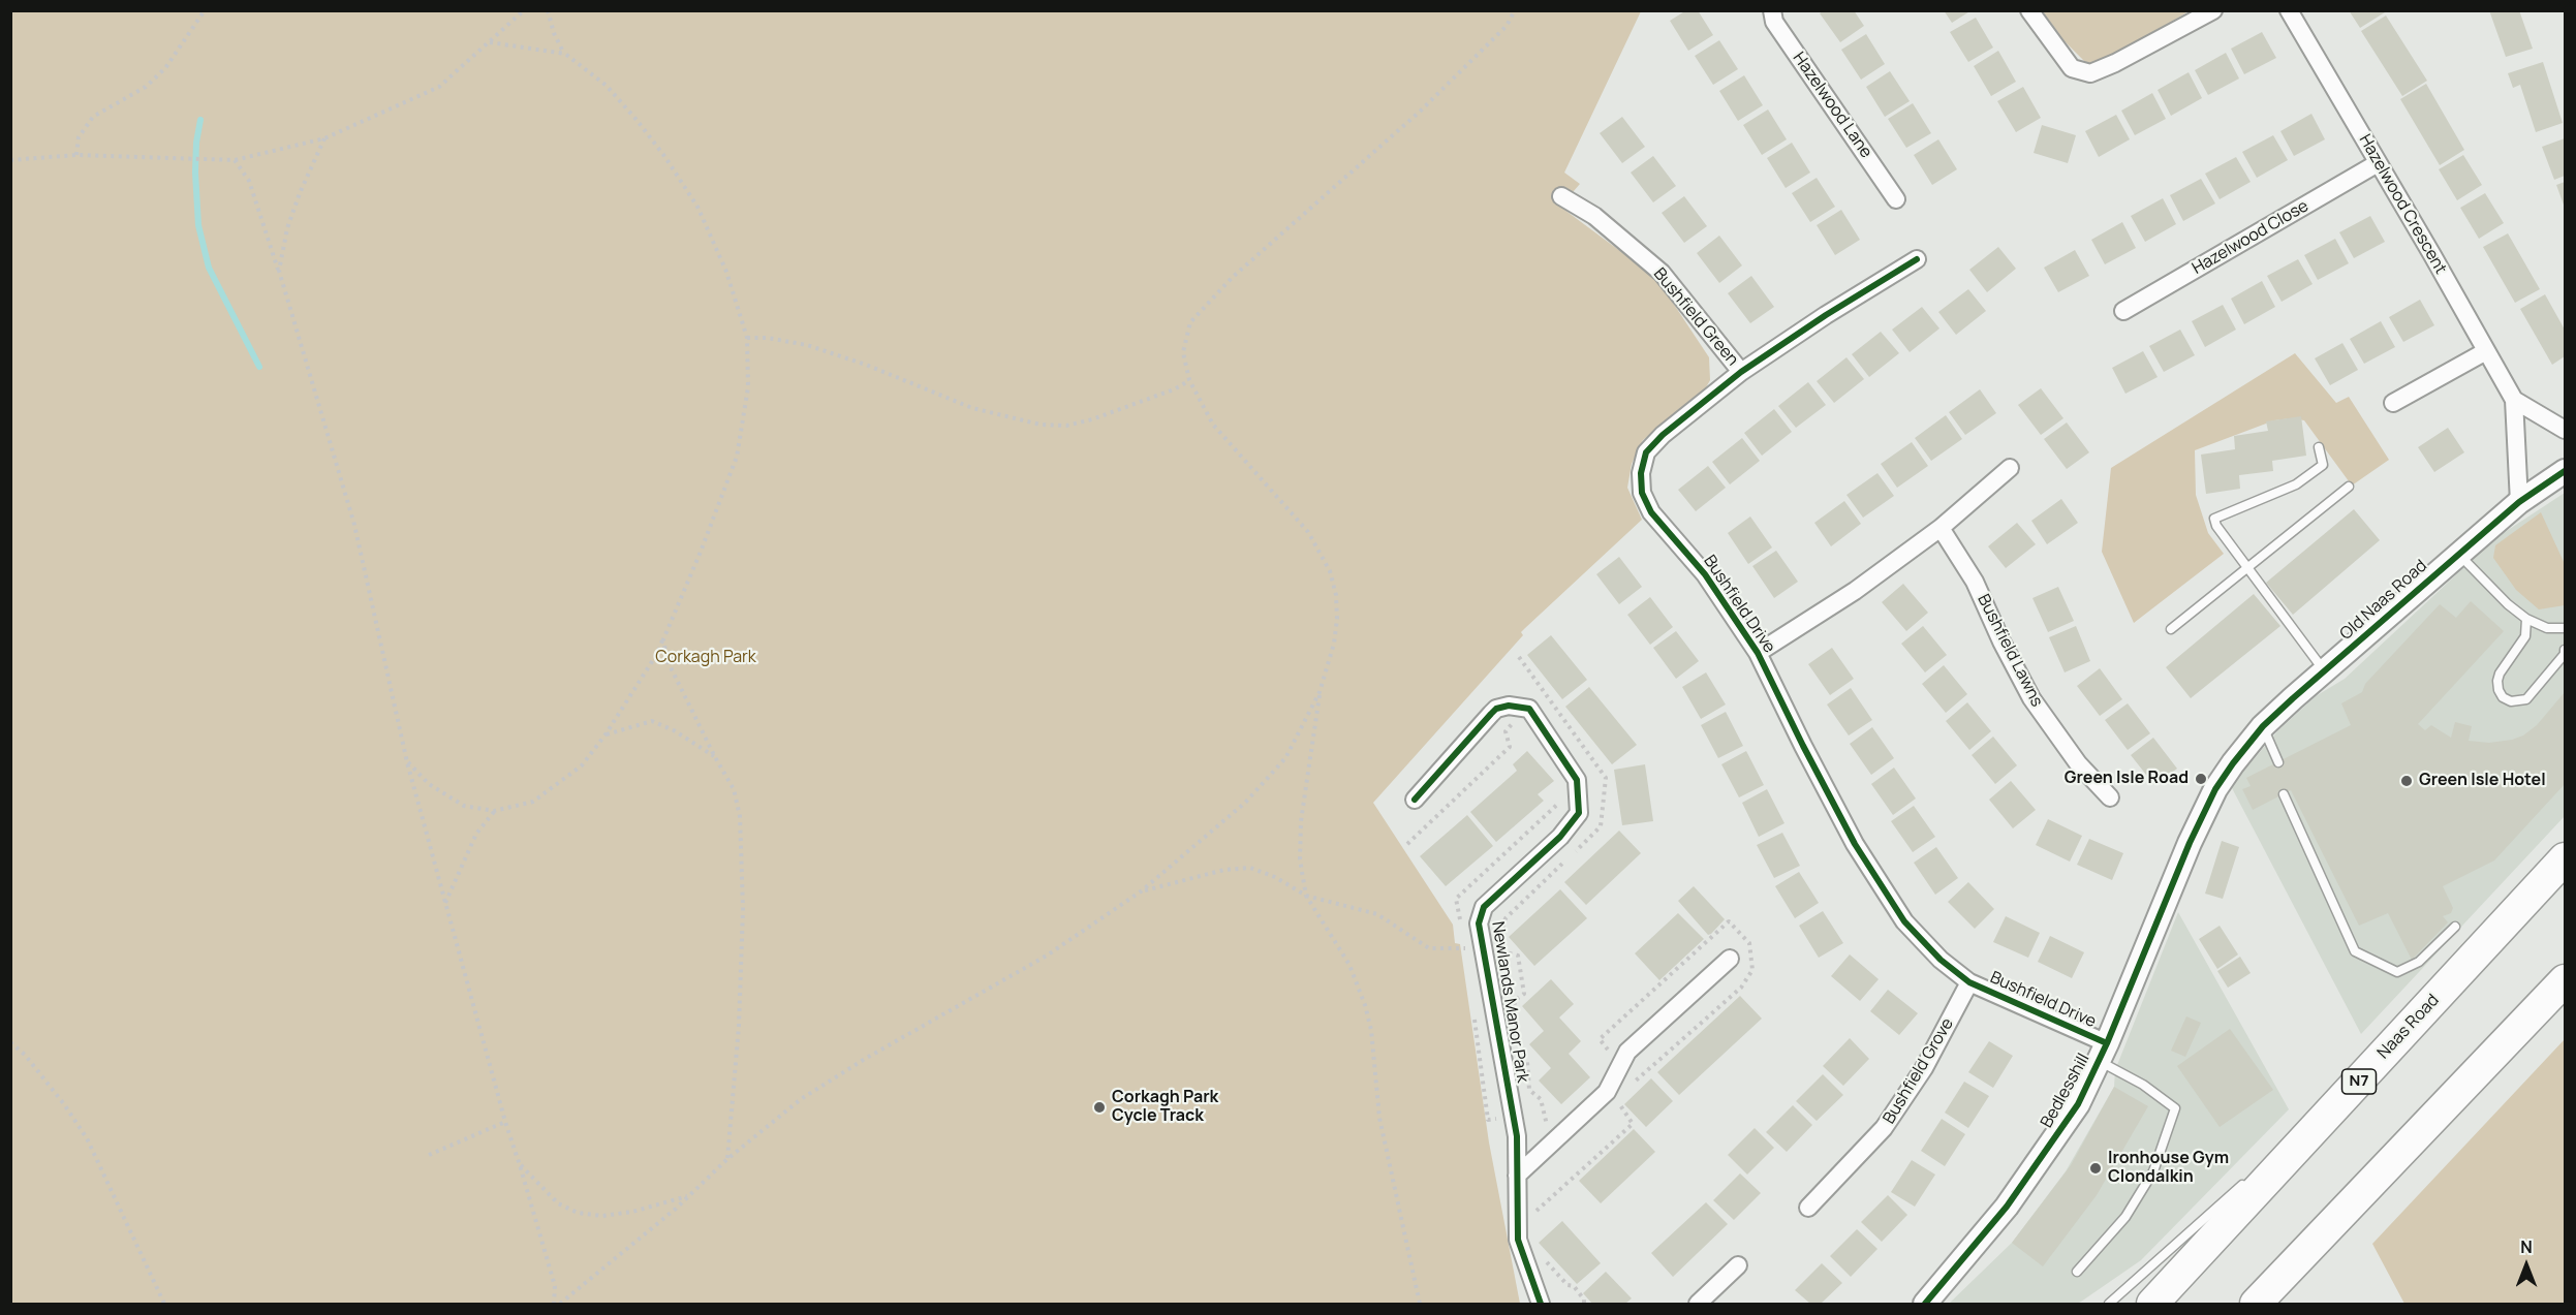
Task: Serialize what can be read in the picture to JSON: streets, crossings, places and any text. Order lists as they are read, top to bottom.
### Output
{
  "streets": {
    "highway": ["Naas Road", "N7"],
    "street": [
      "Hazelwood Lane",
      "Hazelwood Crescent",
      "Hazelwood Close",
      "Bushfield Green",
      "Old Naas Road",
      "Bushfield Drive",
      "Bushfield Lawns",
      "Newlands Manor Park",
      "Bushfield Grove",
      "Bedlesshill"
    ]
  },
  "crossings": [
    ["Hazelwood Crescent", "Hazelwood Close"],
    ["Bushfield Green", "Bushfield Drive"],
    ["Old Naas Road", "Bedlesshill"],
    ["Bushfield Drive", "Bushfield Grove"],
    ["Bushfield Drive", "Bedlesshill"]
  ],
  "parks": ["Corkagh Park"],
  "places": [
    "Green Isle Road",
    "Green Isle Hotel",
    "Corkagh Park Cycle Track",
    "Ironhouse Gym Clondalkin"
  ],
  "north": "top"
}
